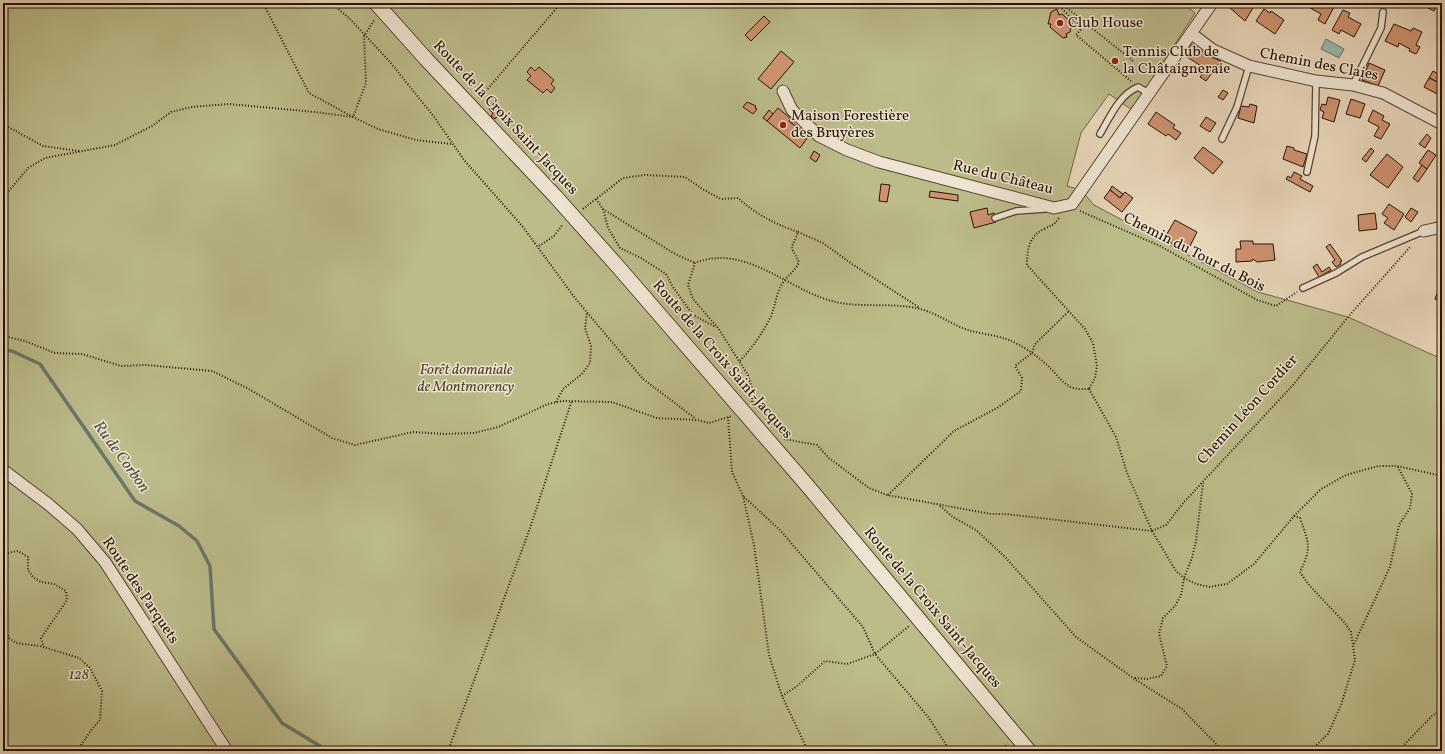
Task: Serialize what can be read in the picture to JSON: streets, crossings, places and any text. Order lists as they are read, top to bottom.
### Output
{
  "streets": {
    "street": [
      "Chemin des Claies",
      "Route de la Croix Saint-Jacques",
      "Rue du Château",
      "Route des Parquets"
    ],
    "path": ["Chemin du Tour du Bois", "Chemin Léon Cordier"]
  },
  "crossings": [
    ["Chemin des Claies", "Rue du Château"]
  ],
  "water": ["Ru de Corbon"],
  "parks": ["Forêt domaniale de Montmorency", "128"],
  "places": ["Club House", "Tennis Club de la Châtaigneraie", "Maison Forestière des Bruyères"]
}
